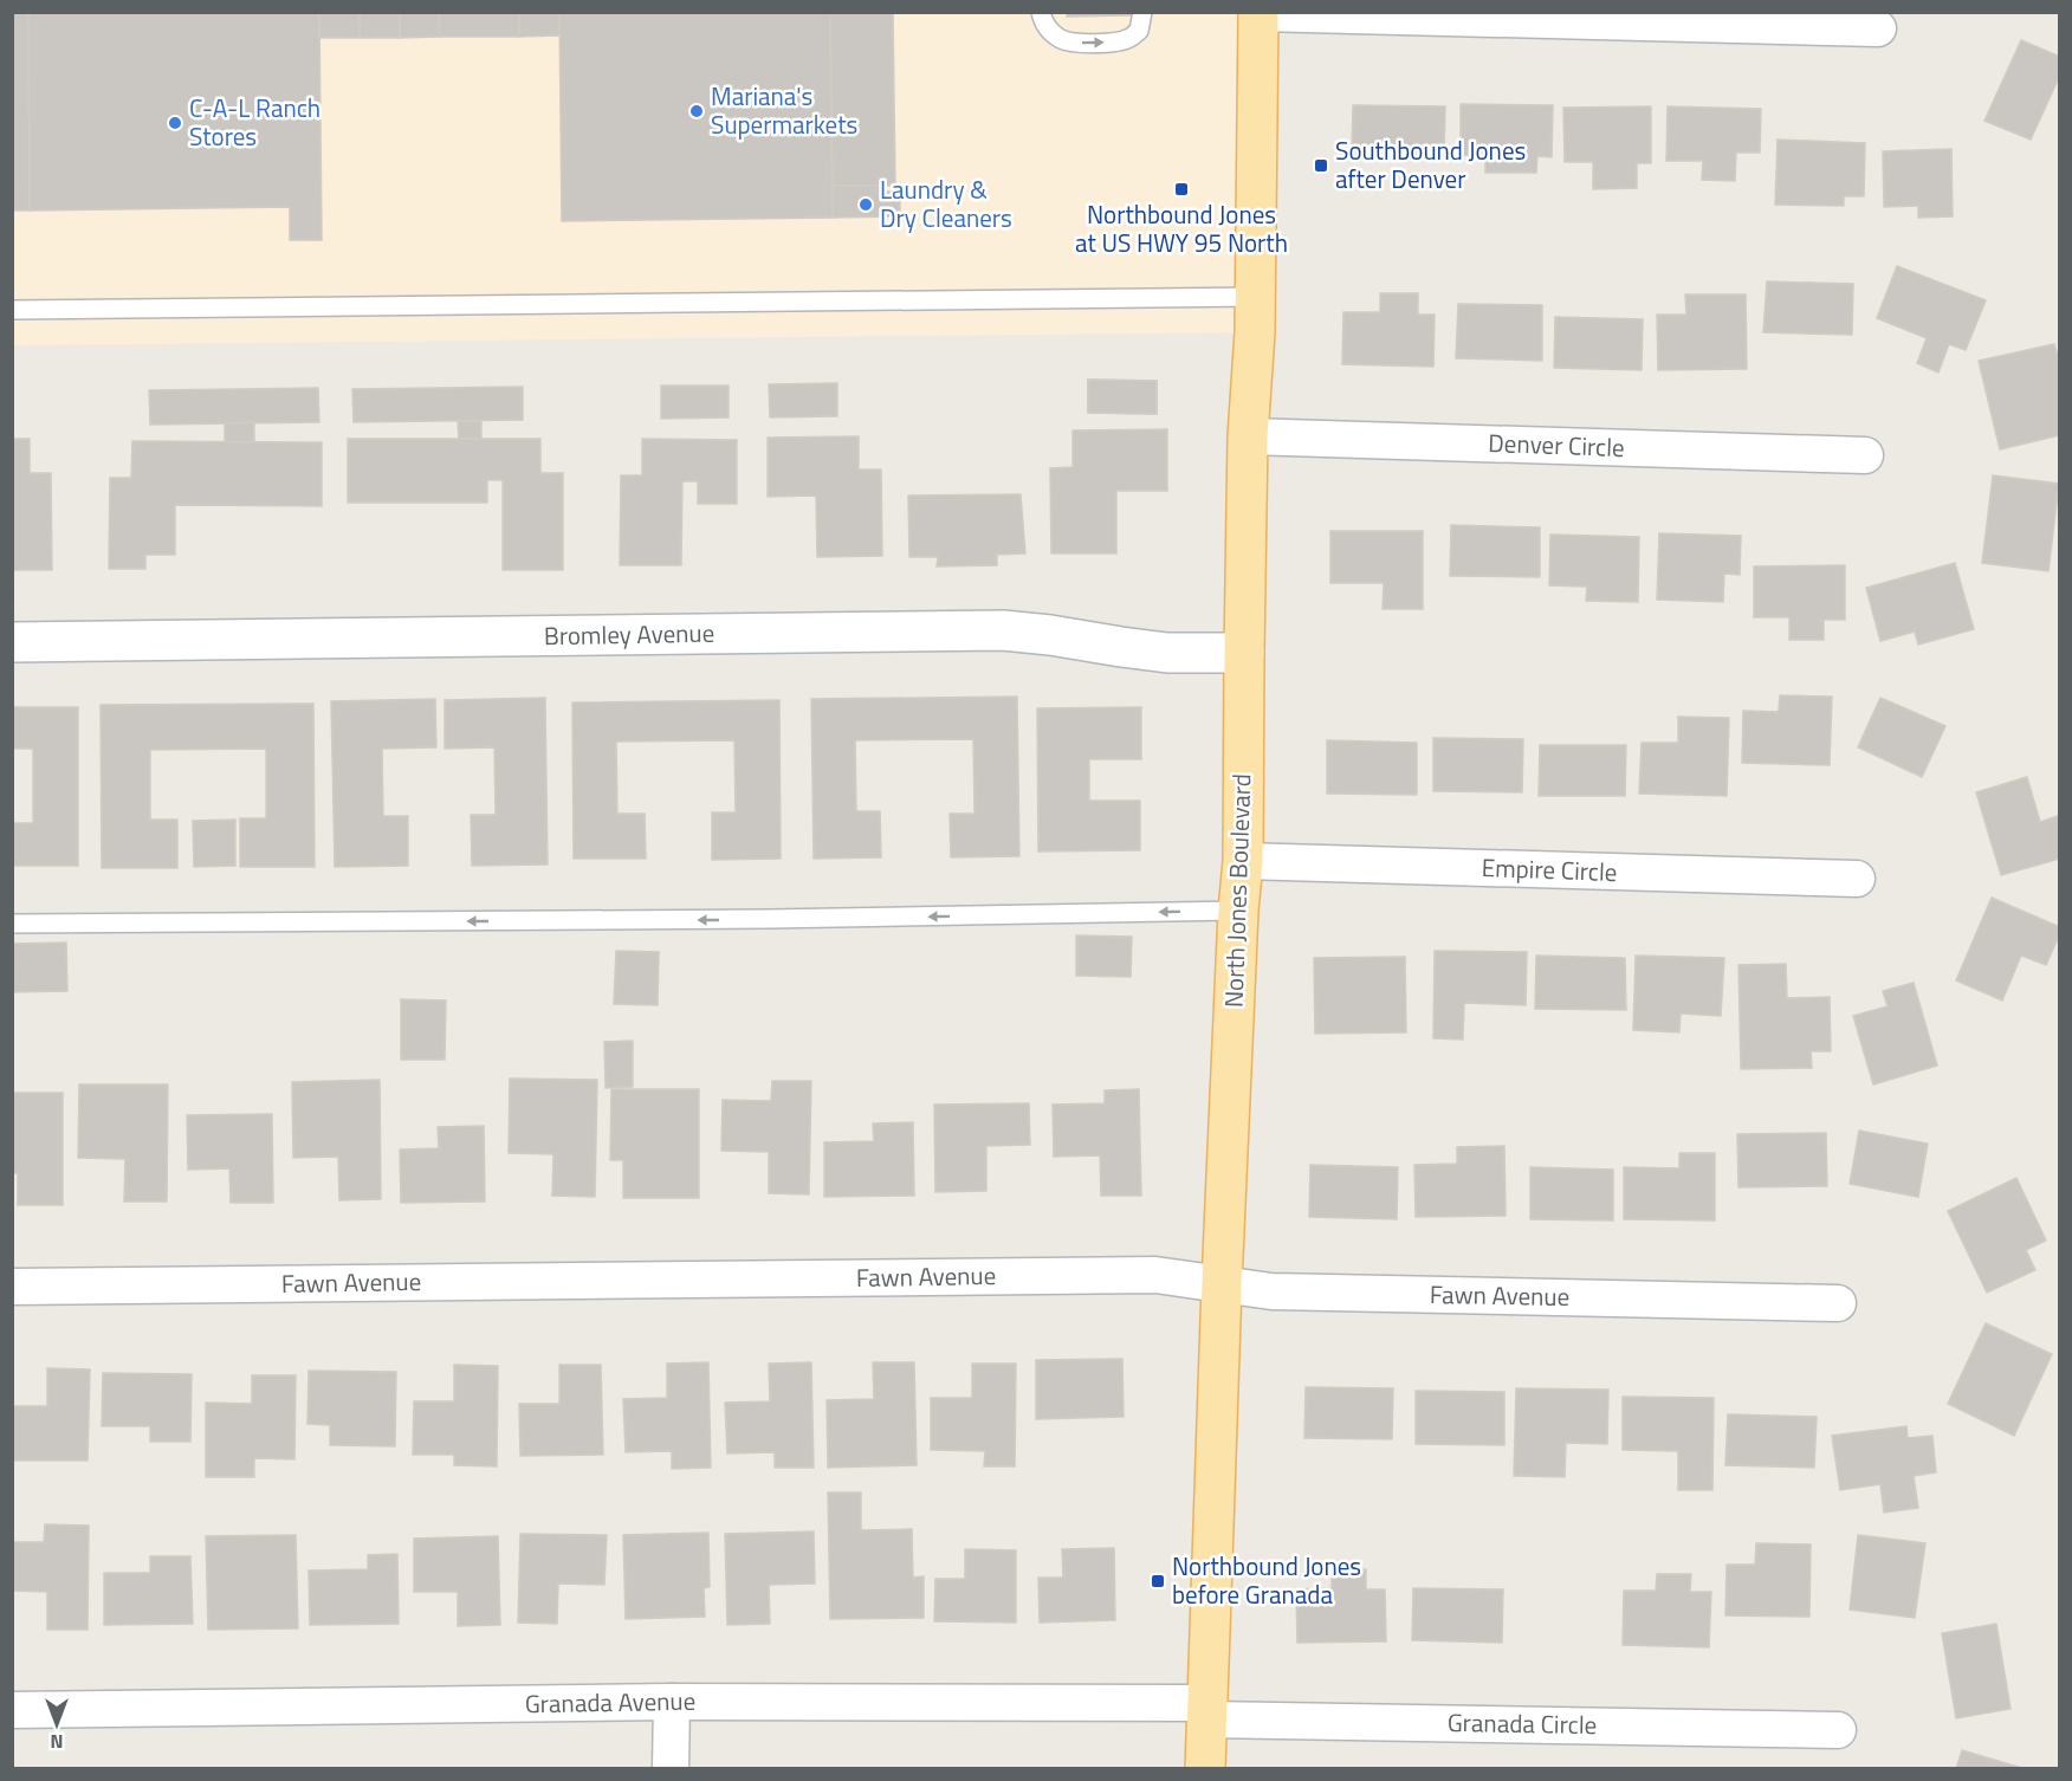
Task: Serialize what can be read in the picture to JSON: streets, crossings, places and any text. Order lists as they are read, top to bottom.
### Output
{
  "streets": {
    "main road": ["North Jones Boulevard"],
    "street": [
      "Denver Circle",
      "Bromley Avenue",
      "Empire Circle",
      "Fawn Avenue",
      "Granada Avenue",
      "Granada Circle"
    ]
  },
  "crossings": [
    ["Denver Circle", "North Jones Boulevard"],
    ["Bromley Avenue", "North Jones Boulevard"],
    ["Empire Circle", "North Jones Boulevard"],
    ["North Jones Boulevard", "Fawn Avenue"],
    ["North Jones Boulevard", "Granada Avenue"],
    ["North Jones Boulevard", "Granada Circle"],
    ["Granada Avenue", "Granada Circle"]
  ],
  "places": {
    "other": ["Mariana's Supermarkets", "C-A-L Ranch Stores", "Laundry & Dry Cleaners"],
    "transit": ["Southbound Jones after Denver", "Northbound Jones at US HWY 95 North", "Northbound Jones before Granada"]
  },
  "north": "bottom"
}
